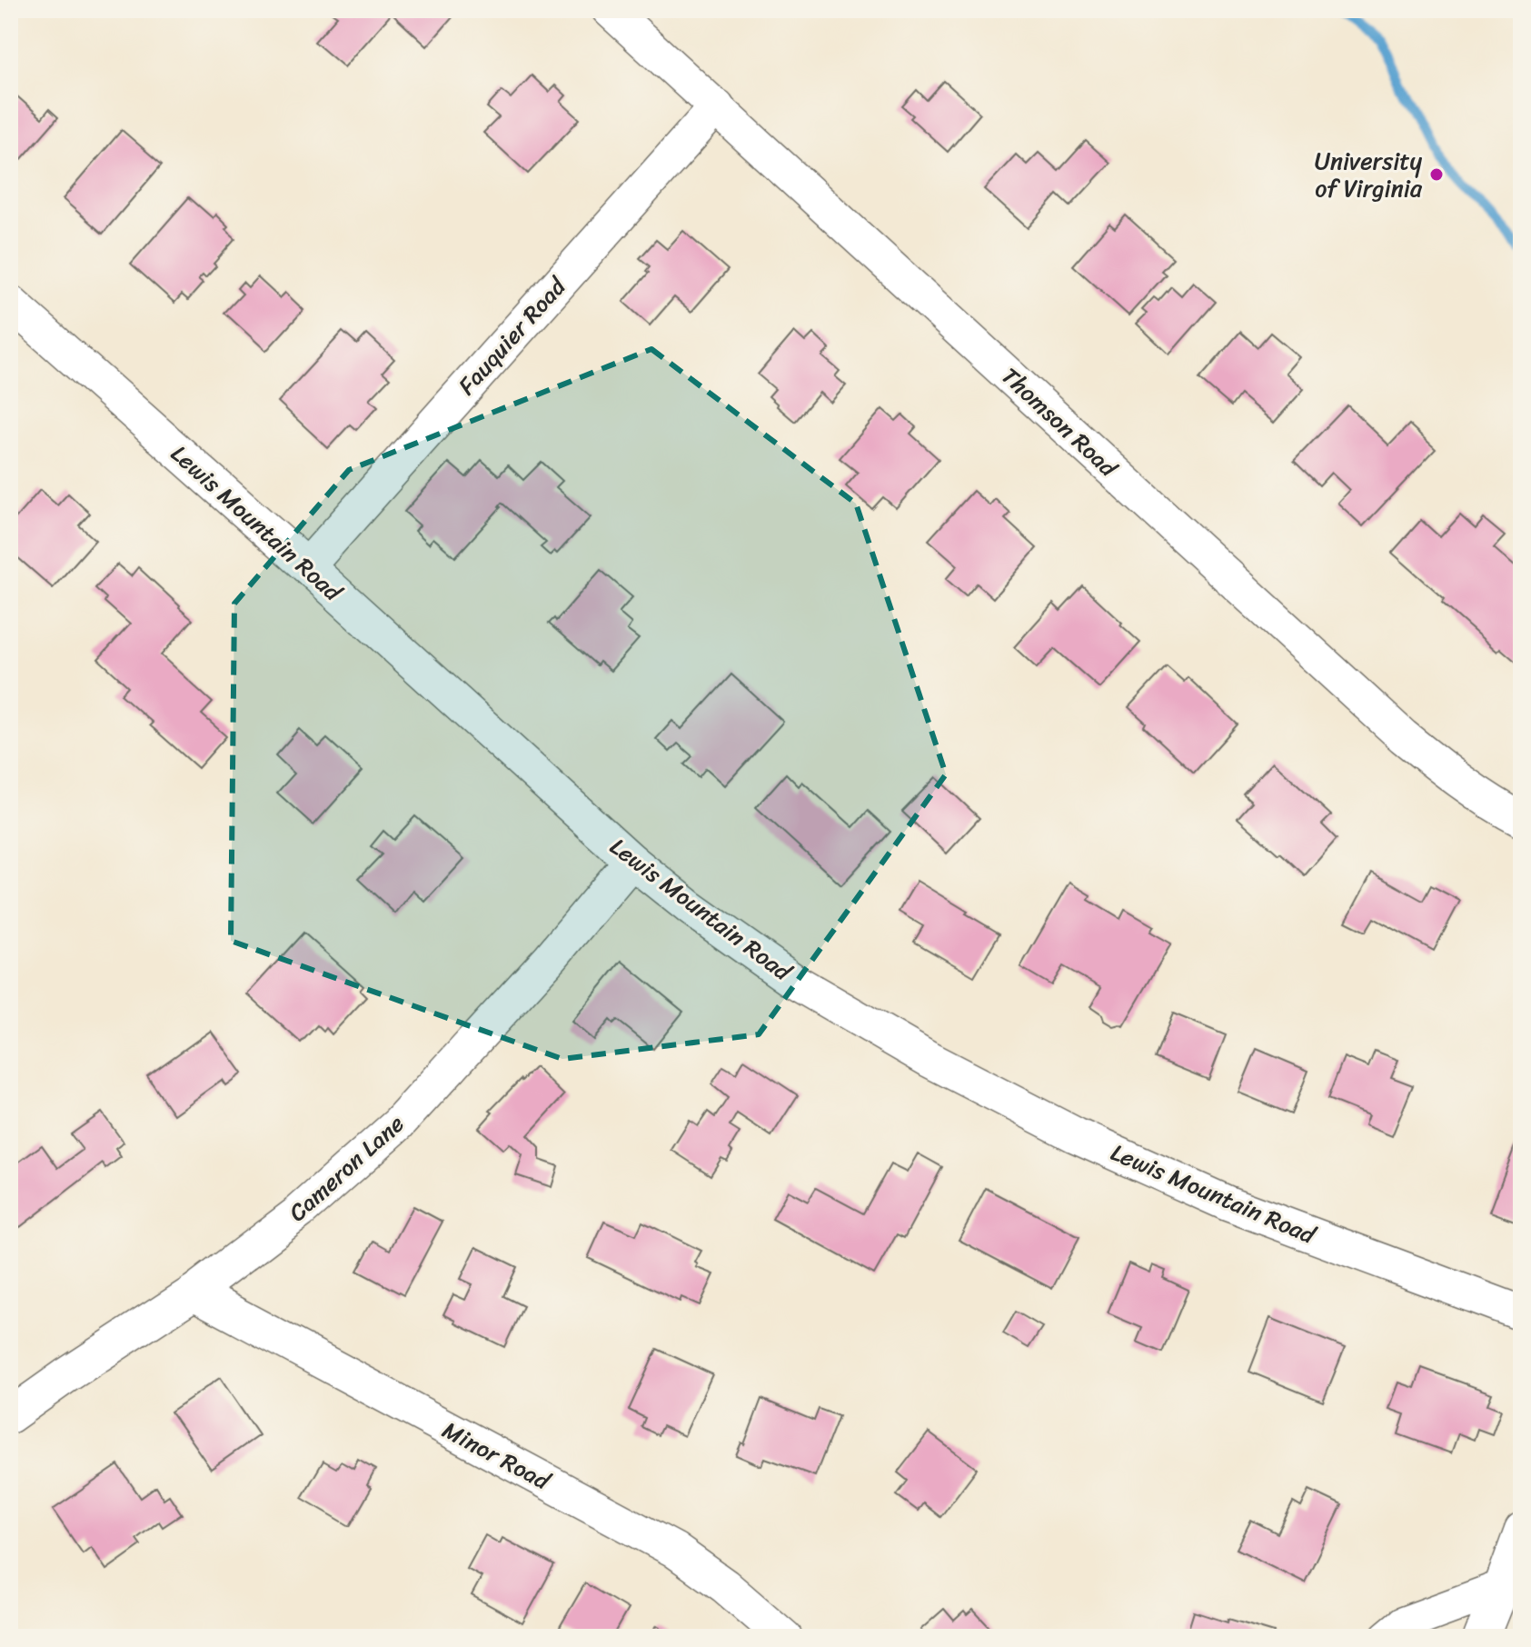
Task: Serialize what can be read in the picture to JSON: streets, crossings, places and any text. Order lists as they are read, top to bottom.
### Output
{
  "streets": {
    "street": [
      "Fauquier Road",
      "Thomson Road",
      "Lewis Mountain Road",
      "Cameron Lane",
      "Minor Road"
    ]
  },
  "crossings": [
    ["Fauquier Road", "Thomson Road"],
    ["Fauquier Road", "Lewis Mountain Road"],
    ["Lewis Mountain Road", "Cameron Lane"],
    ["Cameron Lane", "Minor Road"]
  ],
  "places": ["University of Virginia"]
}
